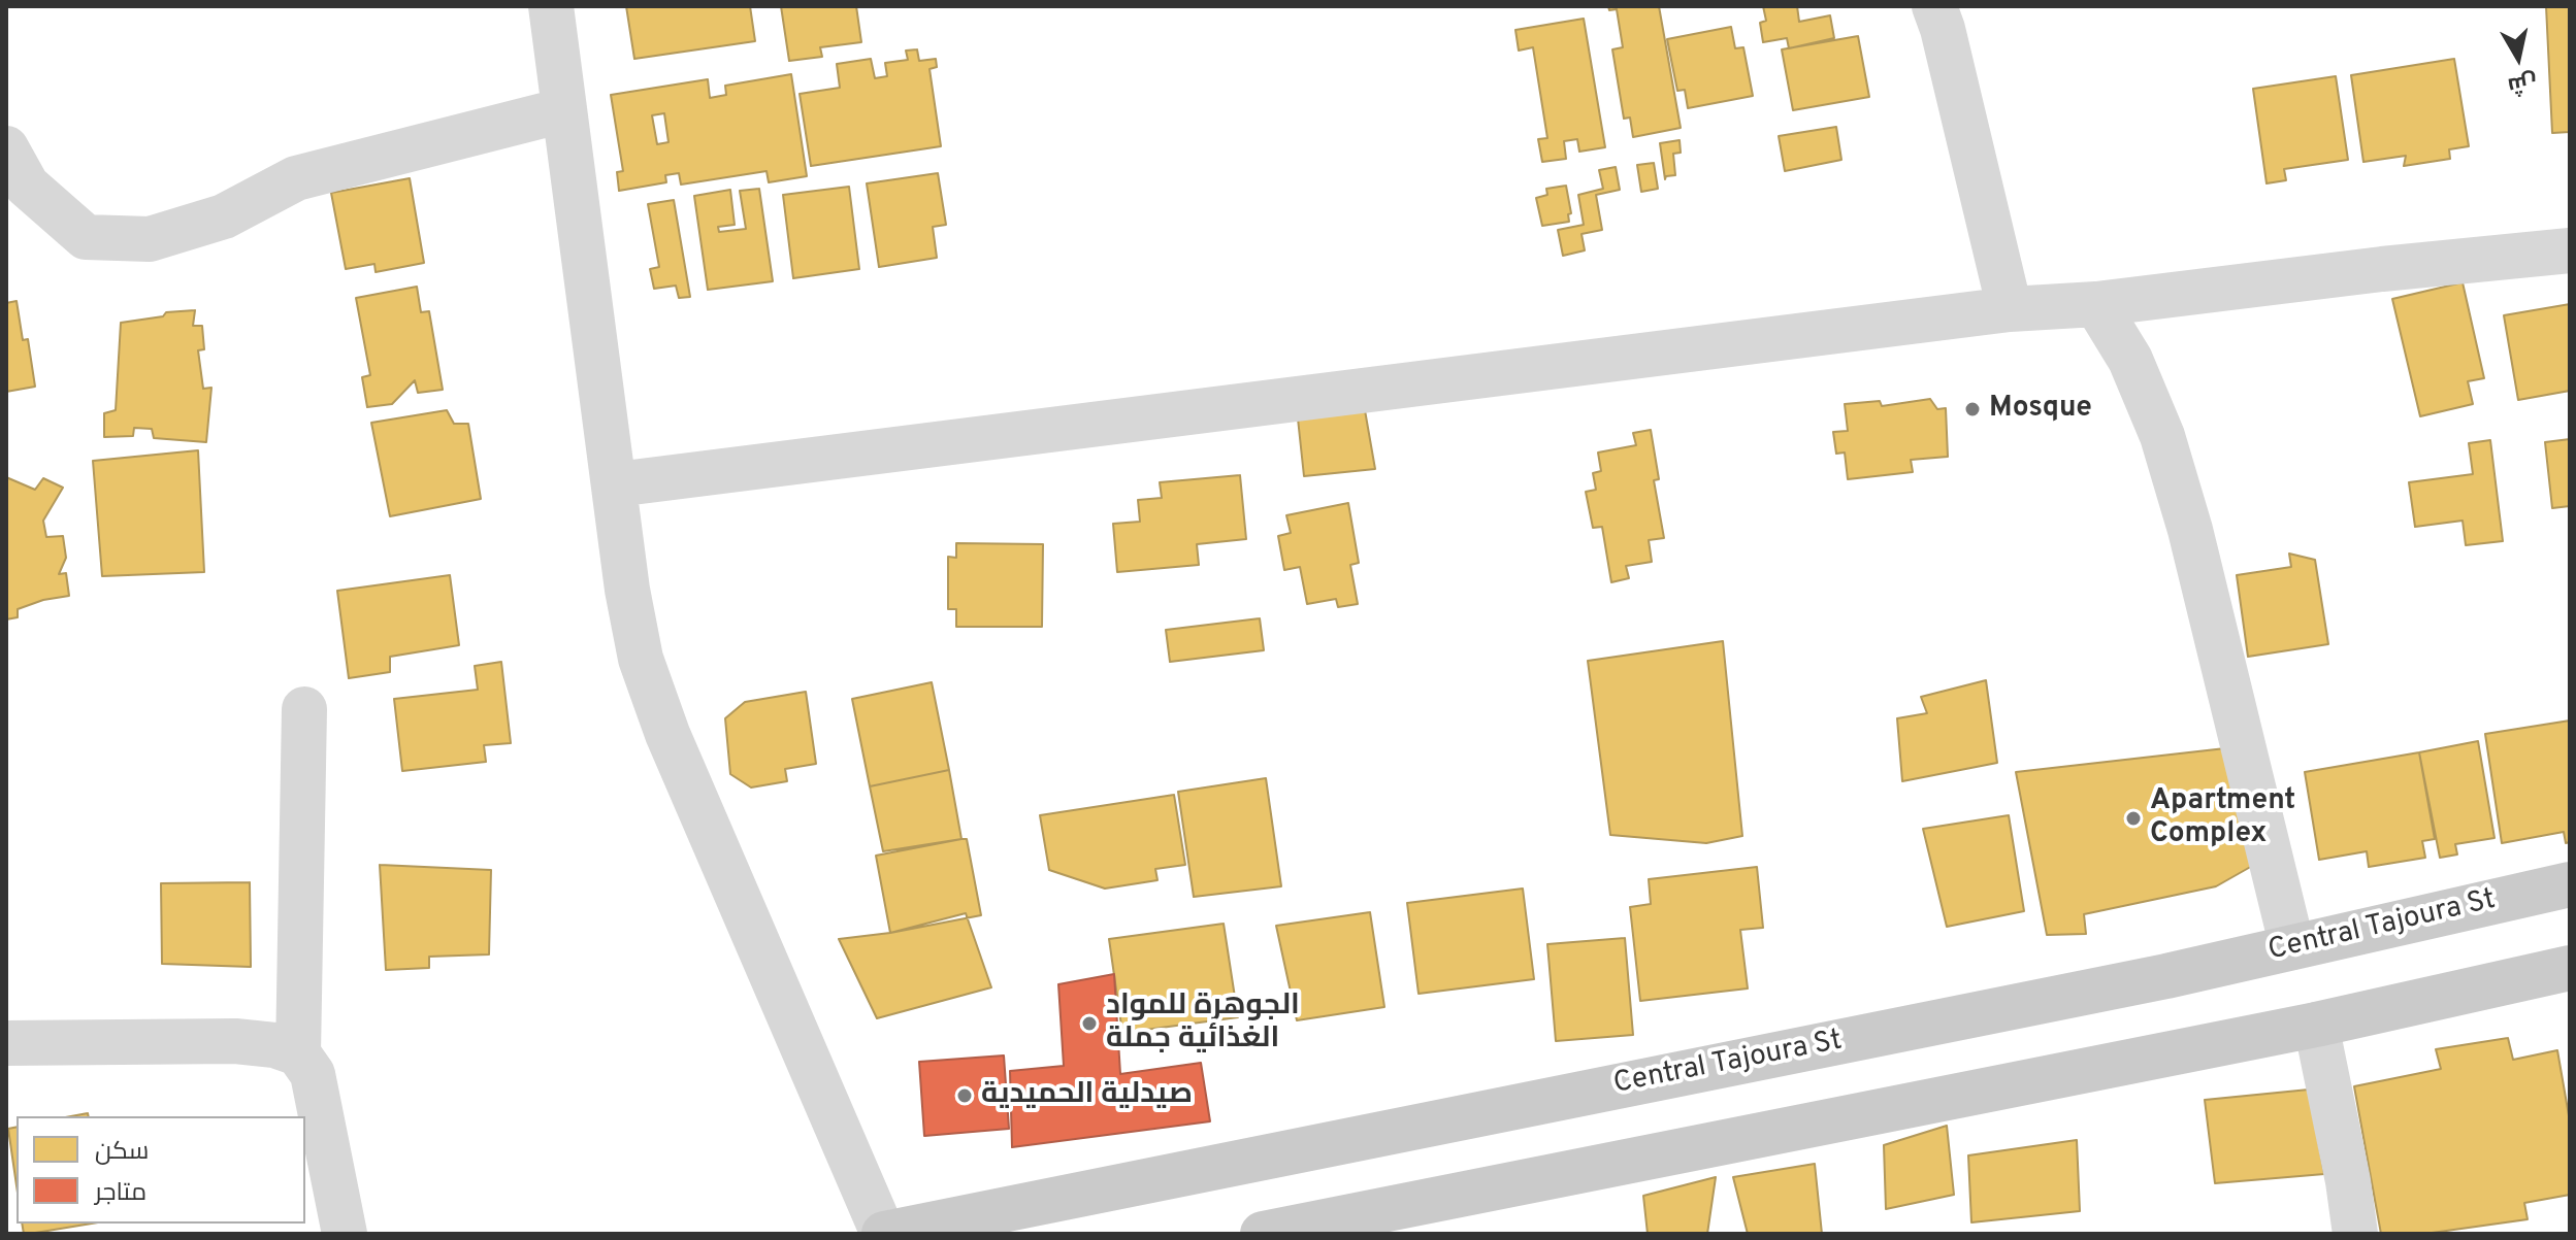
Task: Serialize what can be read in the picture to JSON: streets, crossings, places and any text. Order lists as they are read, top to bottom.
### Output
{
  "streets": {
    "main road": ["Central Tajoura St"]
  },
  "places": [
    "Mosque",
    "Apartment Complex",
    "الجوهرة للمواد الغذائية جملة",
    "صيدلية الحميدية"
  ],
  "legend": ["سكن", "متاجر"],
  "north": "bottom"
}
